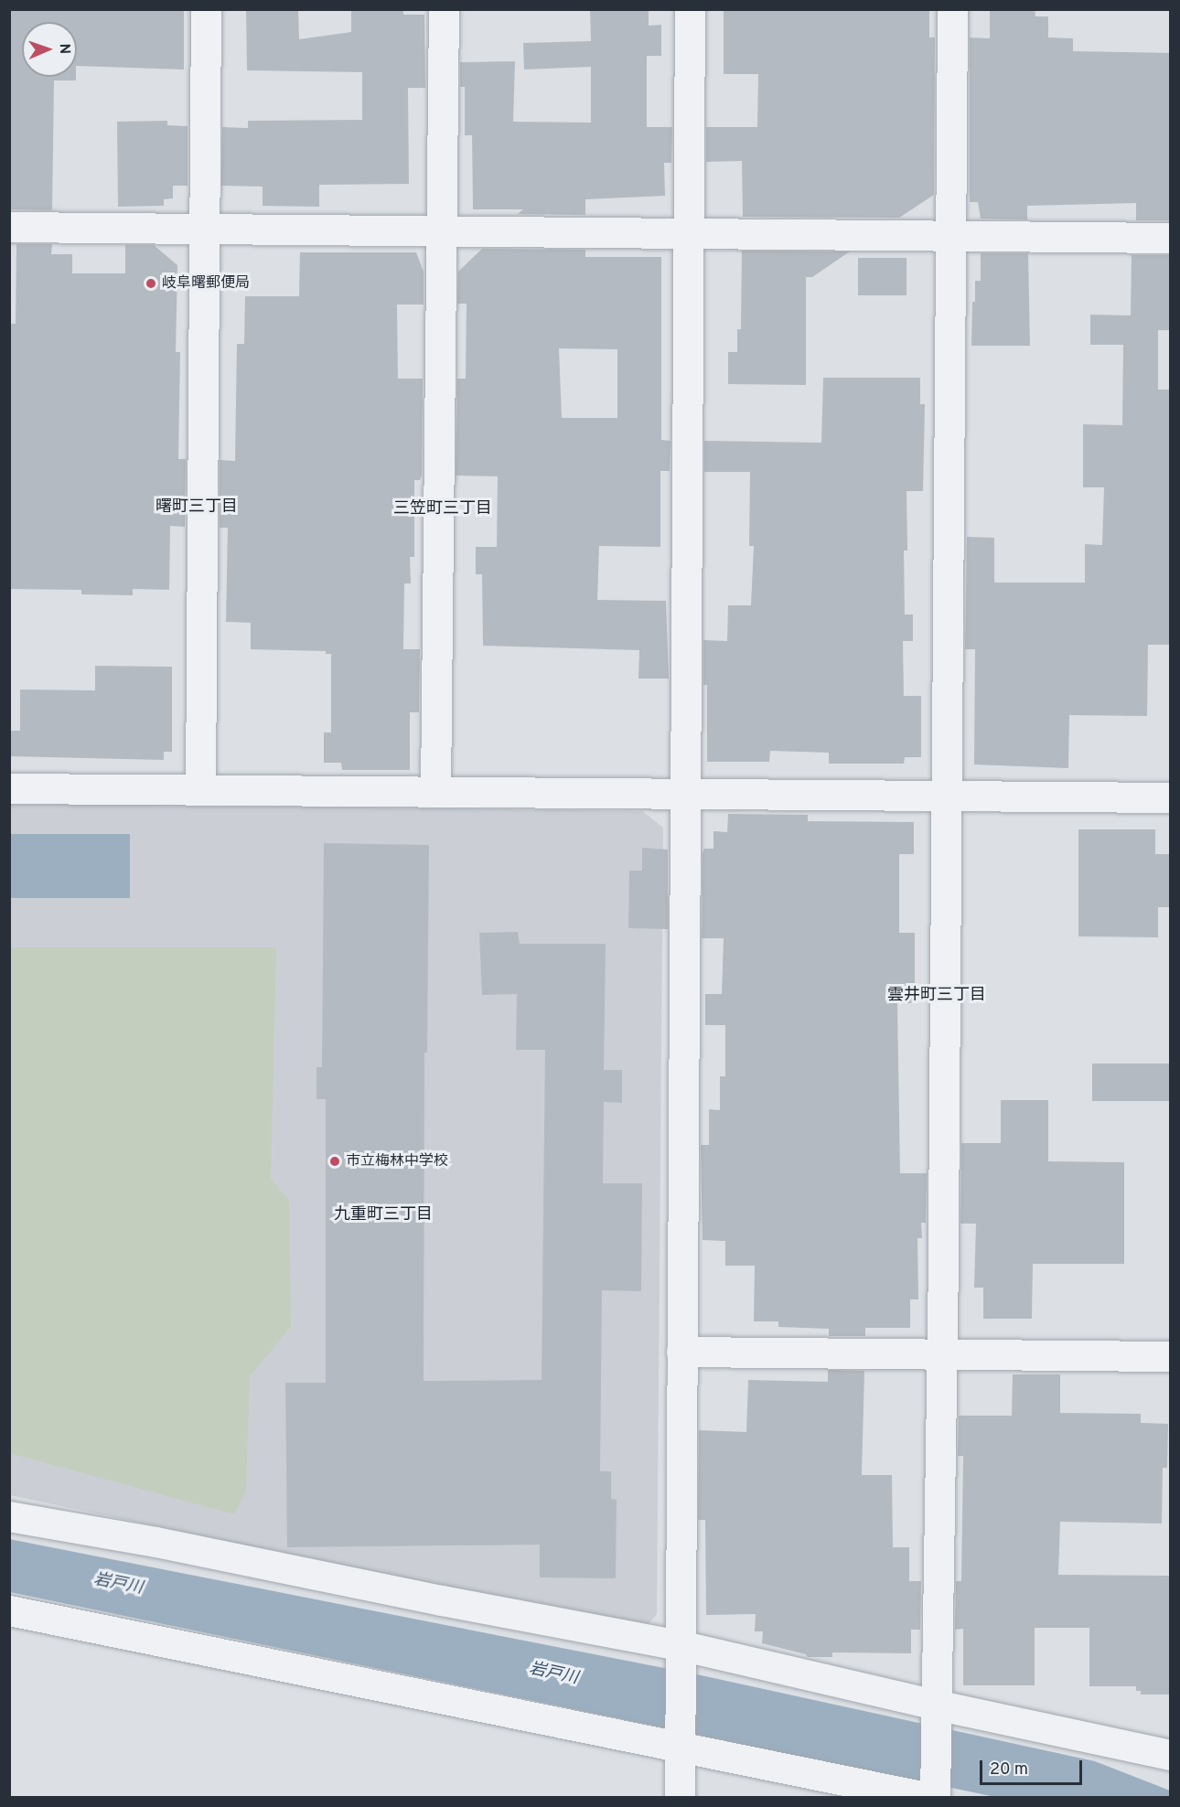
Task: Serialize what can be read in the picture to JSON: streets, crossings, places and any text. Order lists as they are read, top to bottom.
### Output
{
  "districts": [
    "曙町三丁目",
    "三笠町三丁目",
    "雲井町三丁目",
    "九重町三丁目"
  ],
  "water": ["岩戸川"],
  "places": ["岐阜曙郵便局", "市立梅林中学校"],
  "scale_bar": "20 m",
  "north": "right"
}
